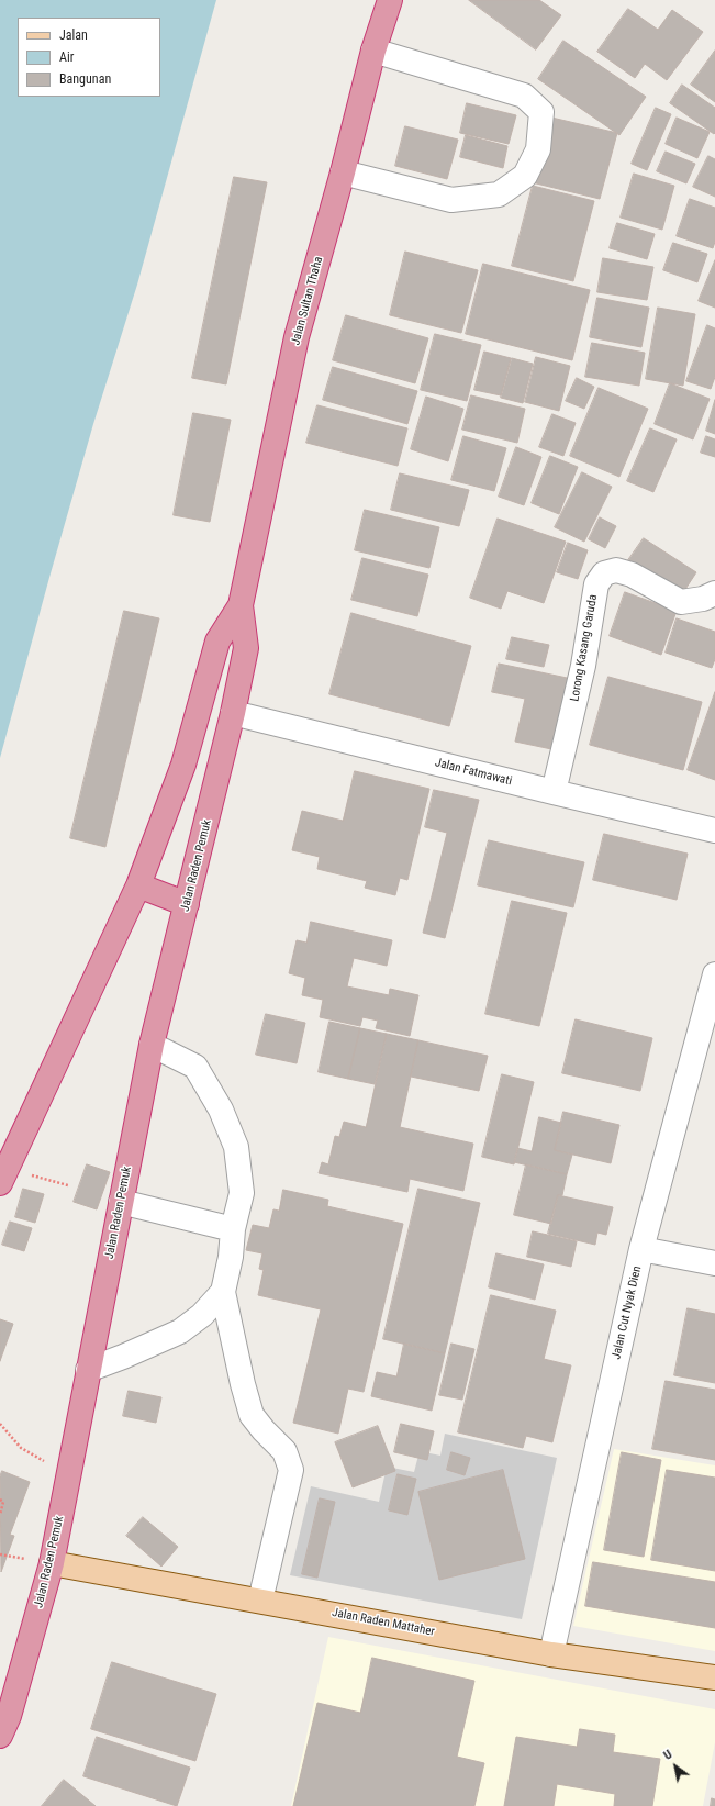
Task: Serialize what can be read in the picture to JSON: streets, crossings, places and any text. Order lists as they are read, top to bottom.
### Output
{
  "streets": {
    "highway": ["Jalan Sultan Thaha", "Jalan Raden Pemuk"],
    "main road": ["Jalan Raden Mattaher"],
    "street": ["Lorong Kasang Garuda", "Jalan Fatmawati", "Jalan Cut Nyak Dien"]
  },
  "crossings": [
    ["Jalan Sultan Thaha", "Jalan Raden Pemuk"],
    ["Lorong Kasang Garuda", "Jalan Fatmawati"],
    ["Jalan Fatmawati", "Jalan Raden Pemuk"],
    ["Jalan Raden Pemuk", "Jalan Raden Mattaher"],
    ["Jalan Cut Nyak Dien", "Jalan Raden Mattaher"]
  ],
  "legend": ["Jalan", "Air", "Bangunan"],
  "north": "top left"
}
